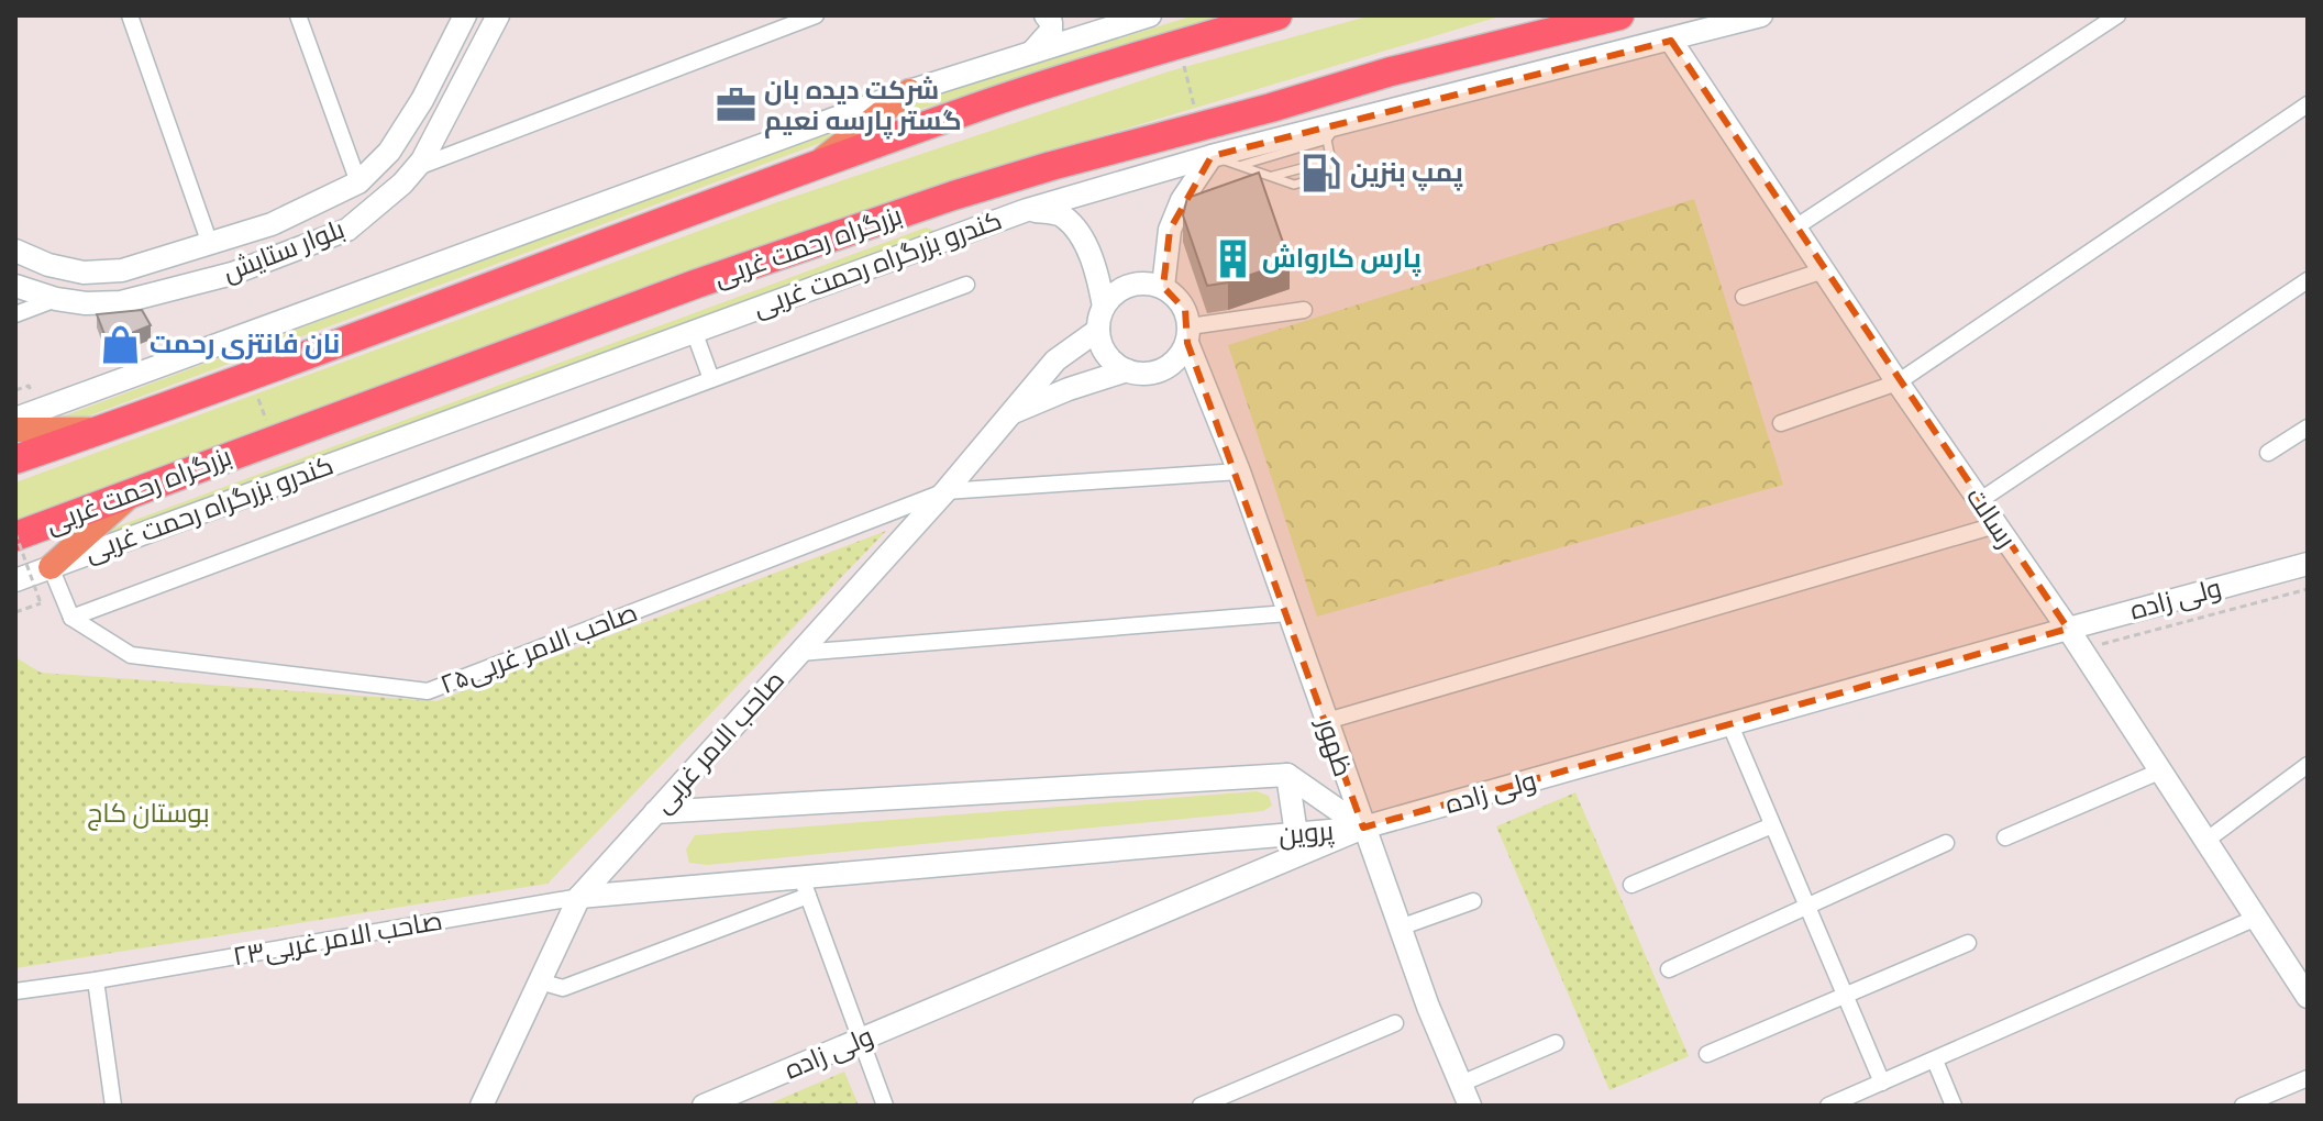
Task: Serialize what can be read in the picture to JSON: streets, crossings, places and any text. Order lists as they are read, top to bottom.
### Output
{
  "streets": {
    "highway": ["بزرگراه رحمت غربی"],
    "street": [
      "بلوار ستایش",
      "کندرو بزرگراه رحمت غربی",
      "رسالت",
      "ولی زاده",
      "صاحب الامر غربی۲۵",
      "صاحب الامر غربی",
      "ظهور",
      "پروین",
      "صاحب الامر غربی۲۳"
    ]
  },
  "crossings": [
    ["کندرو بزرگراه رحمت غربی", "رسالت"],
    ["رسالت", "ولی زاده"],
    ["ولی زاده", "ظهور"],
    ["ولی زاده", "پروین"],
    ["صاحب الامر غربی۲۵", "صاحب الامر غربی"],
    ["صاحب الامر غربی۲۵", "ظهور"],
    ["صاحب الامر غربی", "ظهور"],
    ["صاحب الامر غربی", "پروین"],
    ["صاحب الامر غربی", "صاحب الامر غربی۲۳"],
    ["ظهور", "پروین"],
    ["پروین", "صاحب الامر غربی۲۳"]
  ],
  "parks": ["بوستان کاج"],
  "places": {
    "office": ["شرکت دیده بان گستر پارسه نعیم"],
    "fuel station": ["پمپ بنزین"],
    "building": ["پارس کارواش"],
    "shop": ["نان فانتزی رحمت"]
  }
}
